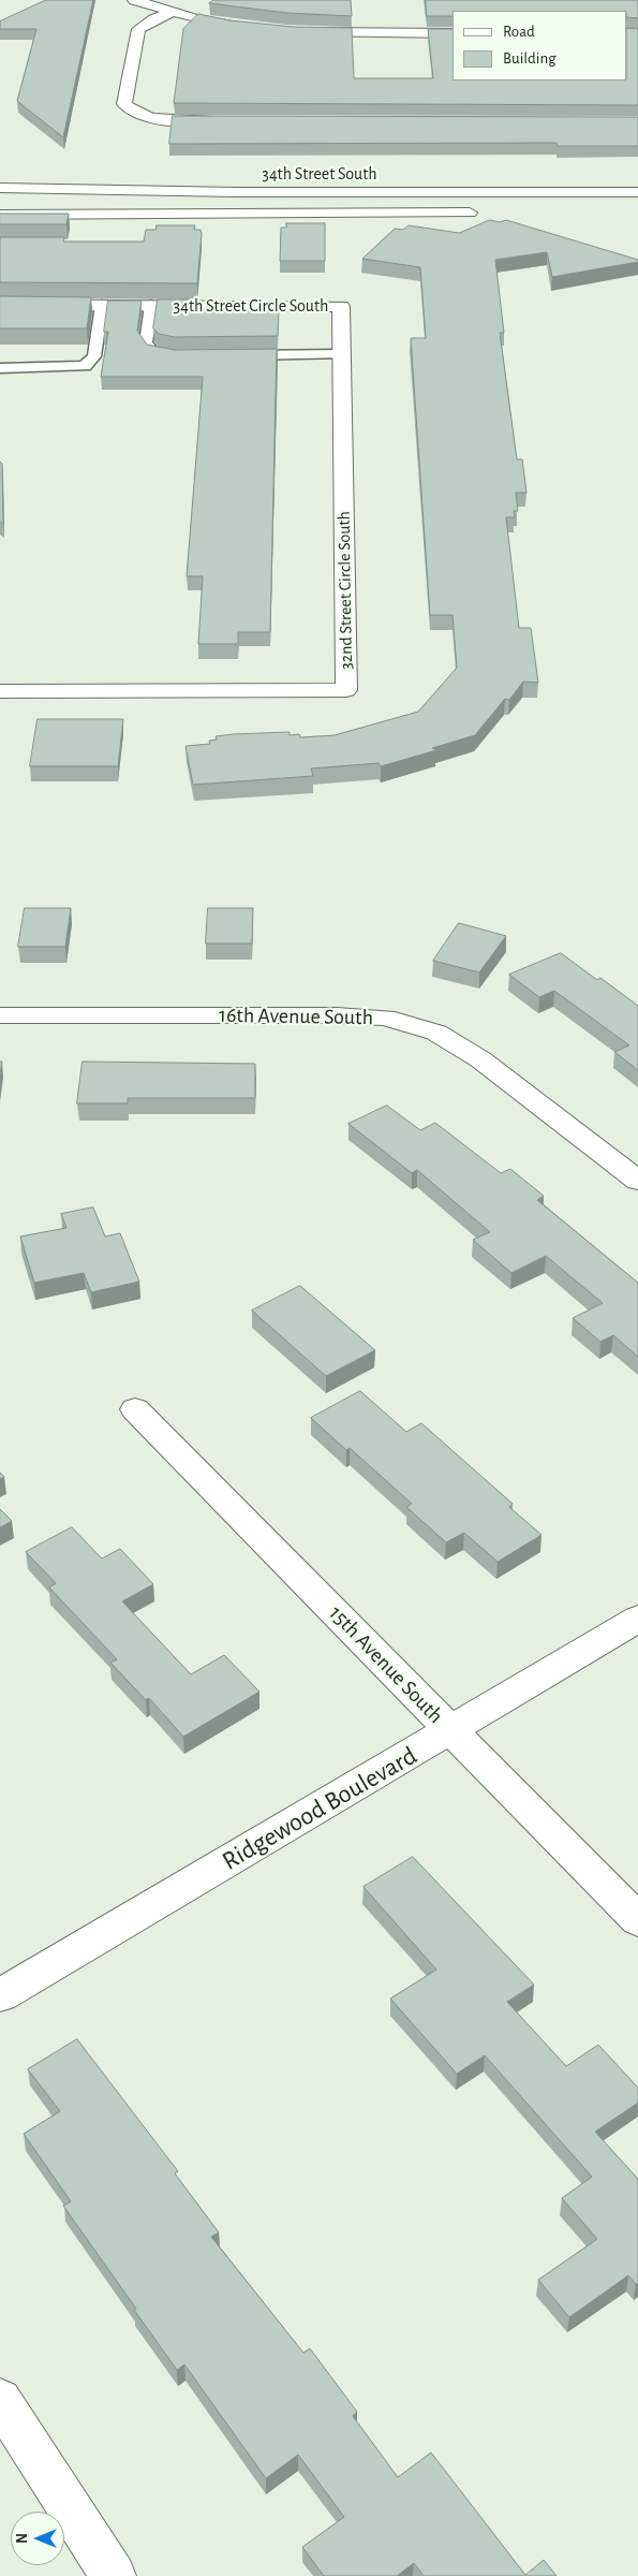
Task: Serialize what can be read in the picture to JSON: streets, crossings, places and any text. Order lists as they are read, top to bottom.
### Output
{
  "streets": {
    "street": [
      "34th Street South",
      "34th Street Circle South",
      "32nd Street Circle South",
      "16th Avenue South",
      "15th Avenue South",
      "Ridgewood Boulevard"
    ]
  },
  "crossings": [
    ["34th Street Circle South", "32nd Street Circle South"],
    ["15th Avenue South", "Ridgewood Boulevard"]
  ],
  "legend": ["Road", "Building"],
  "north": "left"
}
